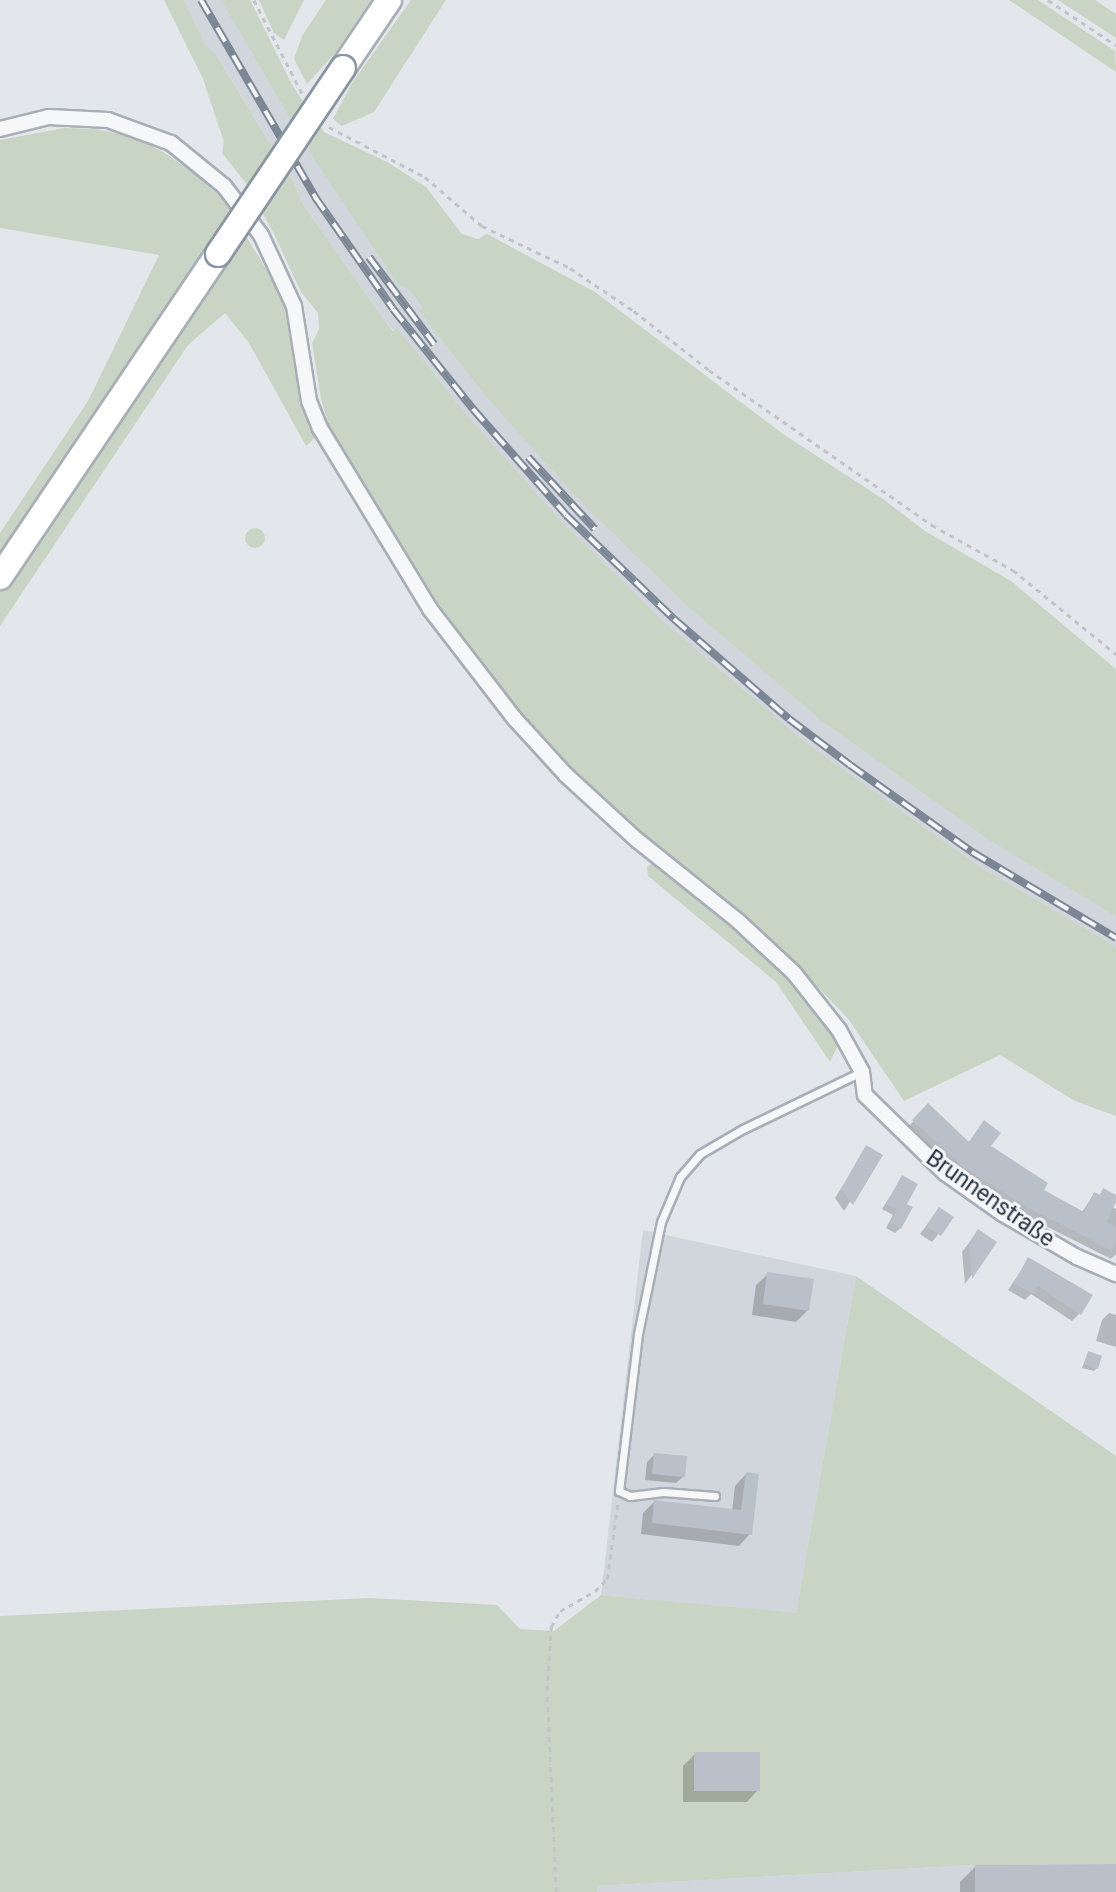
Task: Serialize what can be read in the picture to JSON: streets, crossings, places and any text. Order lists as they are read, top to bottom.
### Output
{
  "streets": {
    "street": ["Brunnenstraße"]
  }
}
